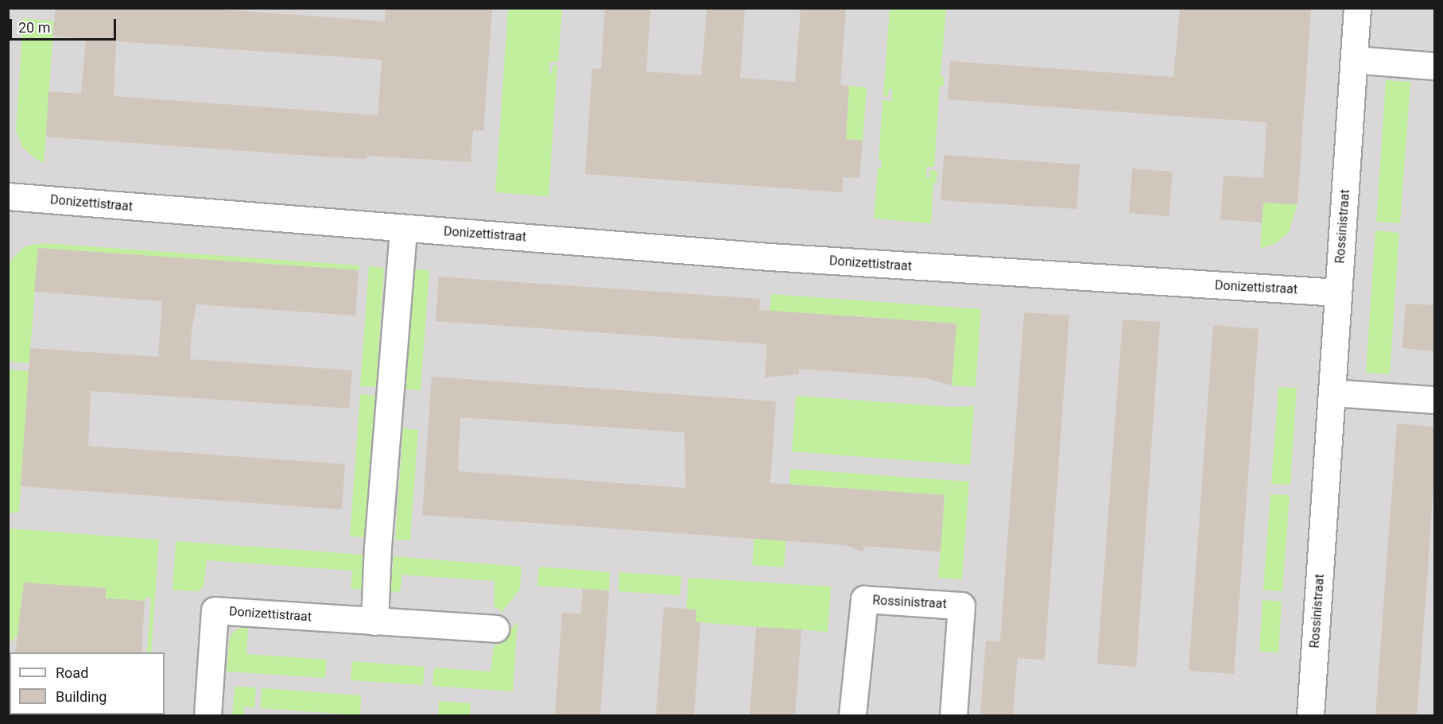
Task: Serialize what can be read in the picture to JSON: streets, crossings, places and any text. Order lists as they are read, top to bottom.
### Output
{
  "streets": {
    "street": ["Donizettistraat", "Rossinistraat"]
  },
  "crossings": [
    ["Donizettistraat", "Rossinistraat"]
  ],
  "legend": ["Road", "Building"],
  "scale_bar": "20 m"
}
